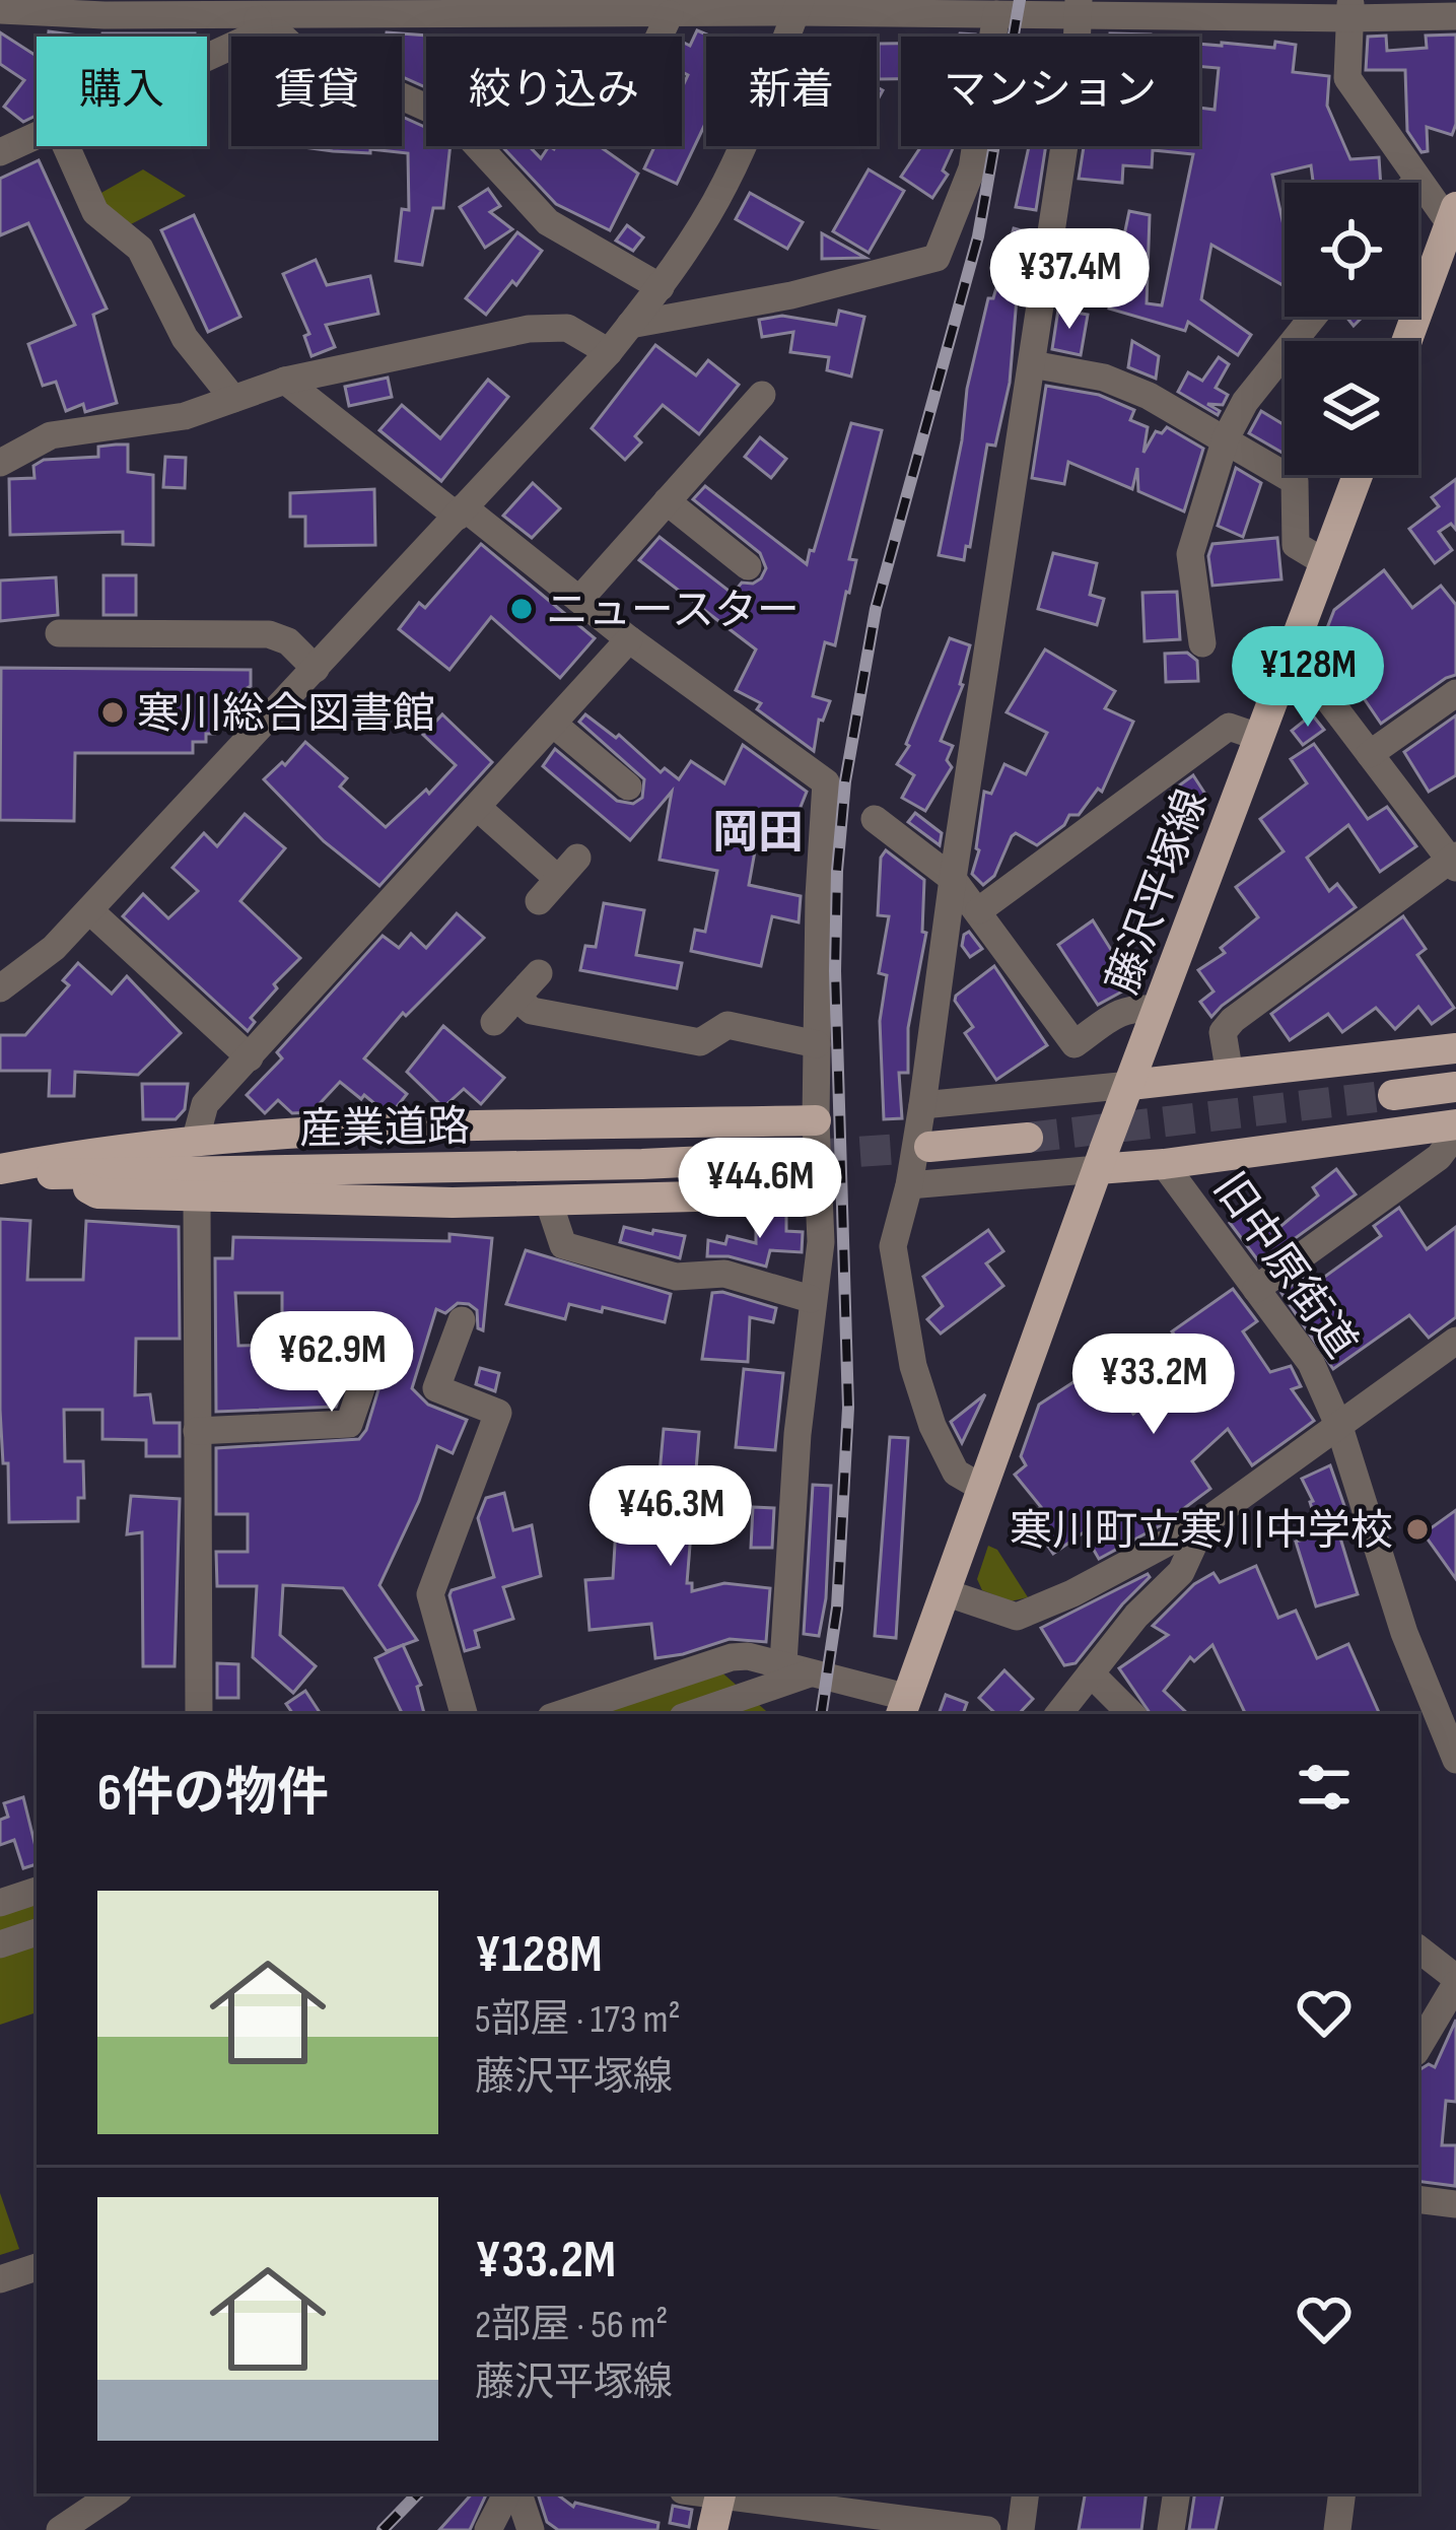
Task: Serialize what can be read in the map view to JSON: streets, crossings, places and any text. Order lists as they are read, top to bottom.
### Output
{
  "streets": {
    "main road": ["藤沢平塚線", "産業道路"],
    "street": ["旧中原街道"]
  },
  "districts": ["岡田"],
  "places": ["ニュースター", "寒川総合図書館", "寒川町立寒川中学校"],
  "page": {
    "chip": [
      "購入",
      "賃貸",
      "絞り込み",
      "新着",
      "マンション"
    ],
    "price": [
      "¥37.4M",
      "¥128M",
      "¥44.6M",
      "¥62.9M",
      "¥33.2M",
      "¥46.3M"
    ],
    "heading": "6件の物件",
    "list": [
      {
        "name": "¥128M",
        "note": "5部屋 · 173 m² · 藤沢平塚線"
      },
      {
        "name": "¥33.2M",
        "note": "2部屋 · 56 m² · 藤沢平塚線"
      }
    ]
  }
}
